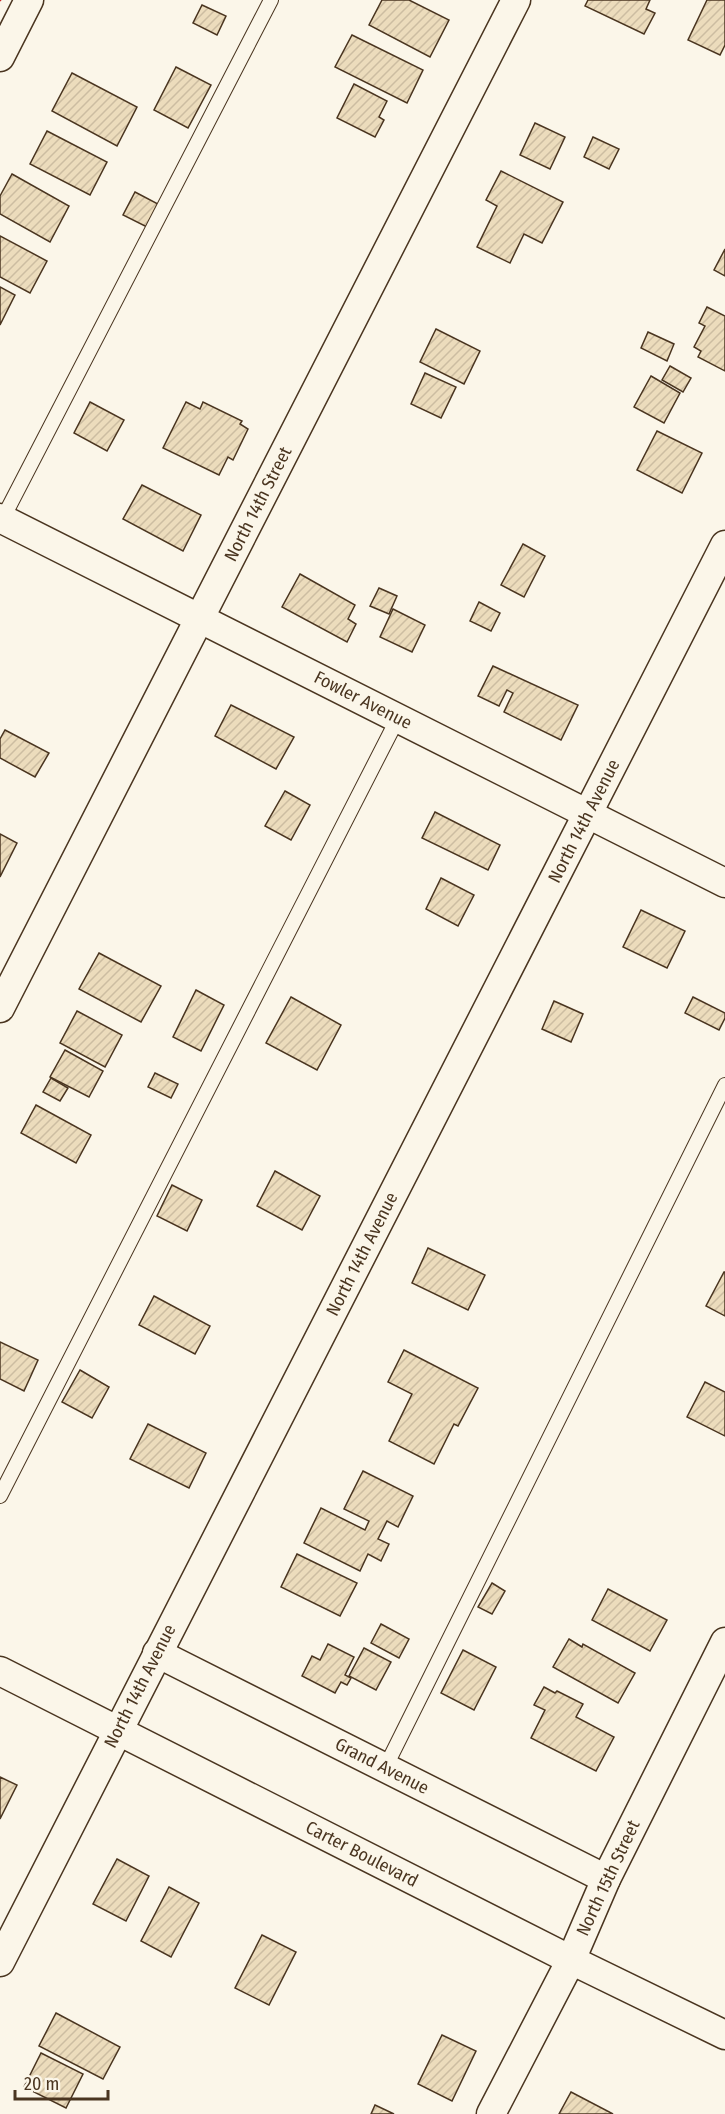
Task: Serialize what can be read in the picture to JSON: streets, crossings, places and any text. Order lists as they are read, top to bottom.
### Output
{
  "streets": {
    "street": [
      "North 14th Street",
      "Fowler Avenue",
      "North 14th Avenue",
      "Grand Avenue",
      "Carter Boulevard",
      "North 15th Street"
    ]
  },
  "crossings": [
    ["North 14th Street", "Fowler Avenue"],
    ["Fowler Avenue", "North 14th Avenue"],
    ["North 14th Avenue", "Grand Avenue"],
    ["North 14th Avenue", "Carter Boulevard"],
    ["Grand Avenue", "North 15th Street"],
    ["Carter Boulevard", "North 15th Street"]
  ],
  "scale_bar": "20 m"
}
